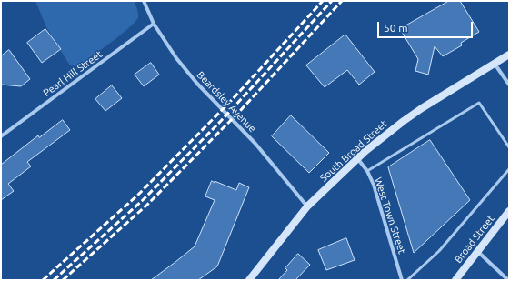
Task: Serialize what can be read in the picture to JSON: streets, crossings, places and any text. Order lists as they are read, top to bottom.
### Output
{
  "streets": {
    "main road": ["South Broad Street", "Broad Street"],
    "street": ["Pearl Hill Street", "Beardsley Avenue", "West Town Street"]
  },
  "crossings": [
    ["Pearl Hill Street", "Beardsley Avenue"],
    ["Beardsley Avenue", "South Broad Street"],
    ["South Broad Street", "West Town Street"]
  ],
  "scale_bar": "50 m"
}
